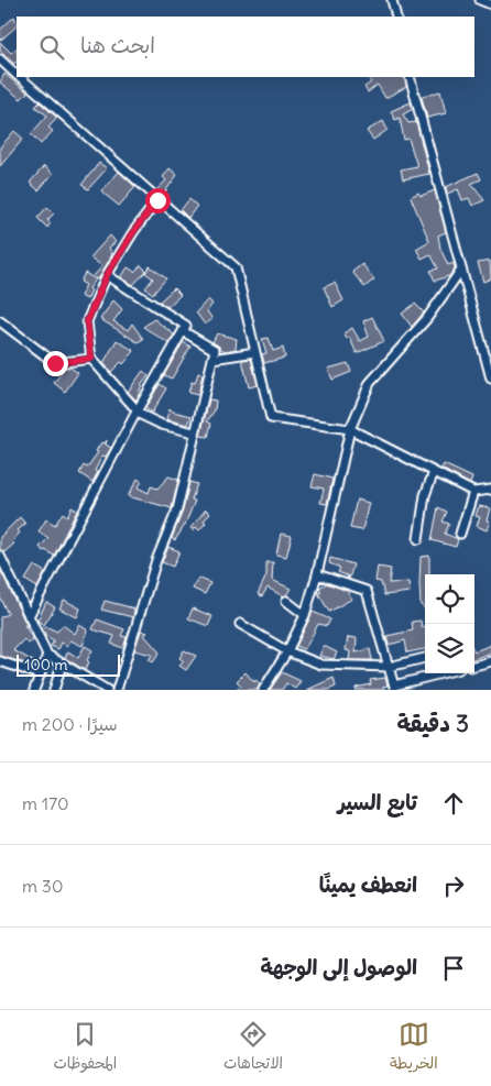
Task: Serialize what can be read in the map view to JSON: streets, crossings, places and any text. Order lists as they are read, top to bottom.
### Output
{
  "scale_bar": "100 m",
  "page": {
    "search": "ابحث هنا",
    "scale": "100 m",
    "heading": ["3 دقيقة", "سيرًا · 200 m"],
    "list": [
      ["تابع السير", "170 m"],
      ["انعطف يمينًا", "30 m"],
      "الوصول إلى الوجهة"
    ],
    "nav": ["الخريطة", "الاتجاهات", "المحفوظات"]
  }
}
